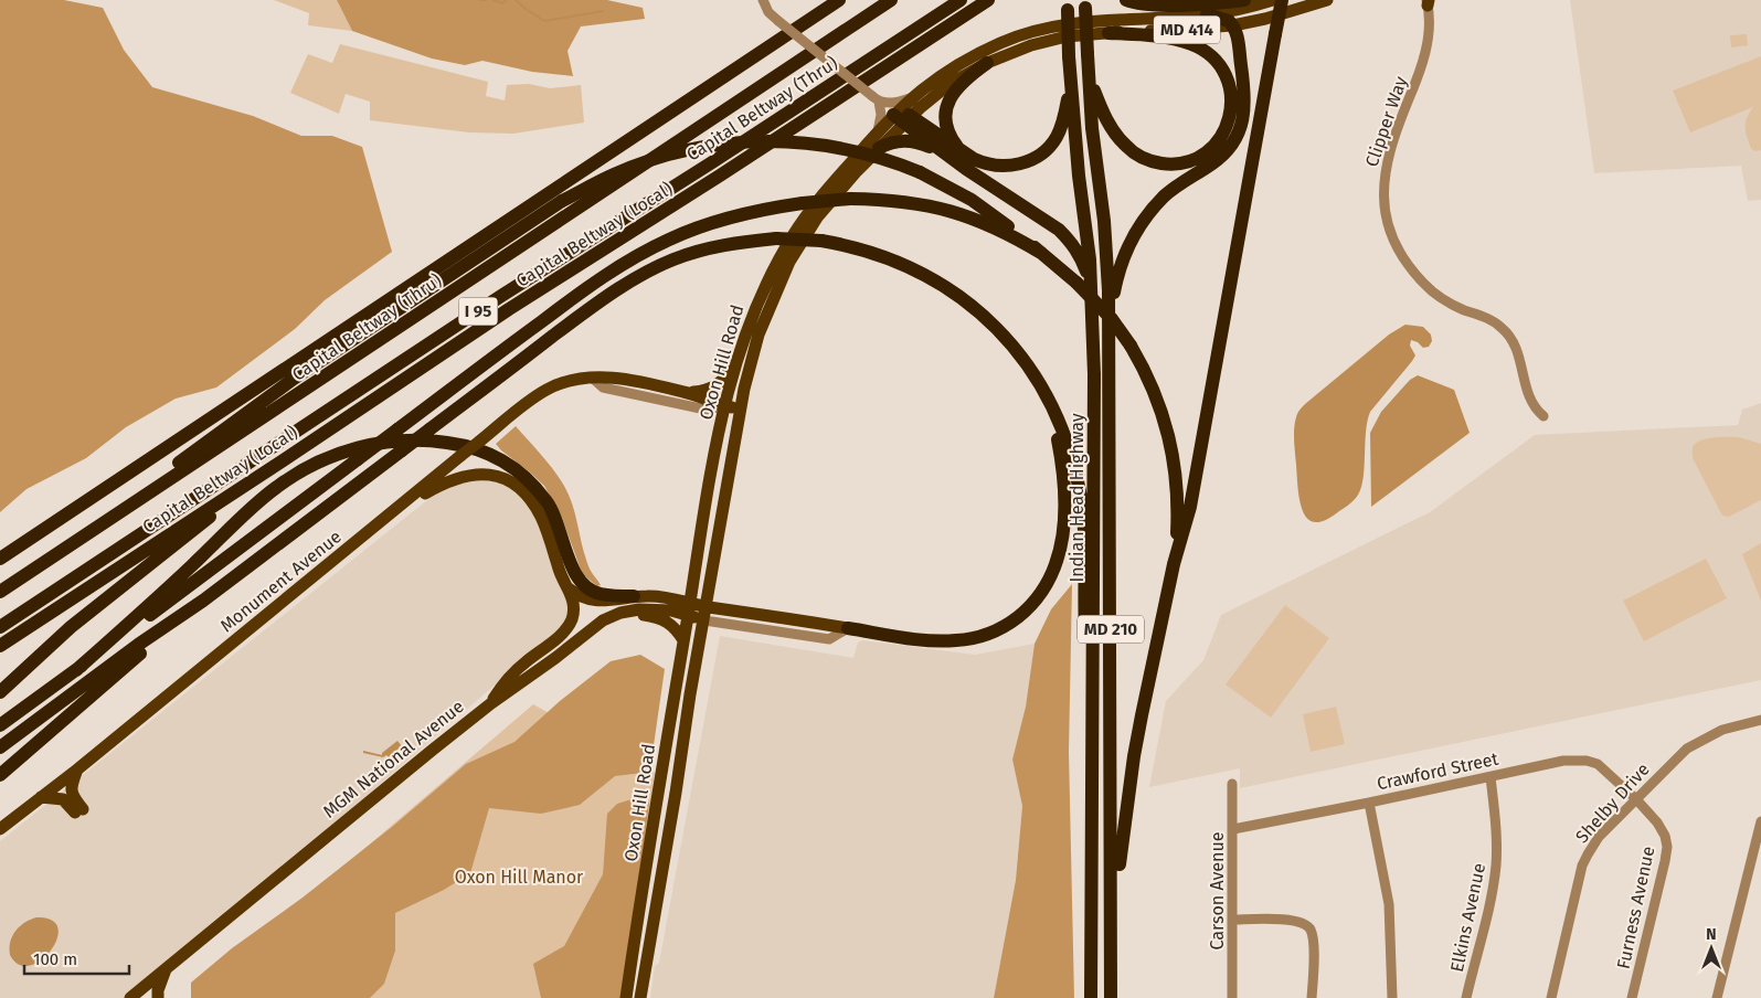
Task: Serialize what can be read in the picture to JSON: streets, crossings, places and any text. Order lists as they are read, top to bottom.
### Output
{
  "streets": {
    "highway": [
      "Capital Beltway (Thru)",
      "Capital Beltway (Local)",
      "I 95",
      "Indian Head Highway",
      "MD 210"
    ],
    "main road": [
      "MD 414",
      "Oxon Hill Road",
      "Monument Avenue",
      "MGM National Avenue"
    ],
    "street": [
      "Clipper Way",
      "Crawford Street",
      "Shelby Drive",
      "Carson Avenue",
      "Furness Avenue",
      "Elkins Avenue"
    ]
  },
  "crossings": [
    ["MD 414", "Oxon Hill Road"],
    ["Oxon Hill Road", "Monument Avenue"],
    ["Oxon Hill Road", "MGM National Avenue"],
    ["Crawford Street", "Shelby Drive"],
    ["Crawford Street", "Carson Avenue"],
    ["Crawford Street", "Furness Avenue"],
    ["Crawford Street", "Elkins Avenue"],
    ["Shelby Drive", "Furness Avenue"]
  ],
  "parks": ["Oxon Hill Manor"],
  "scale_bar": "100 m",
  "north": "top"
}
